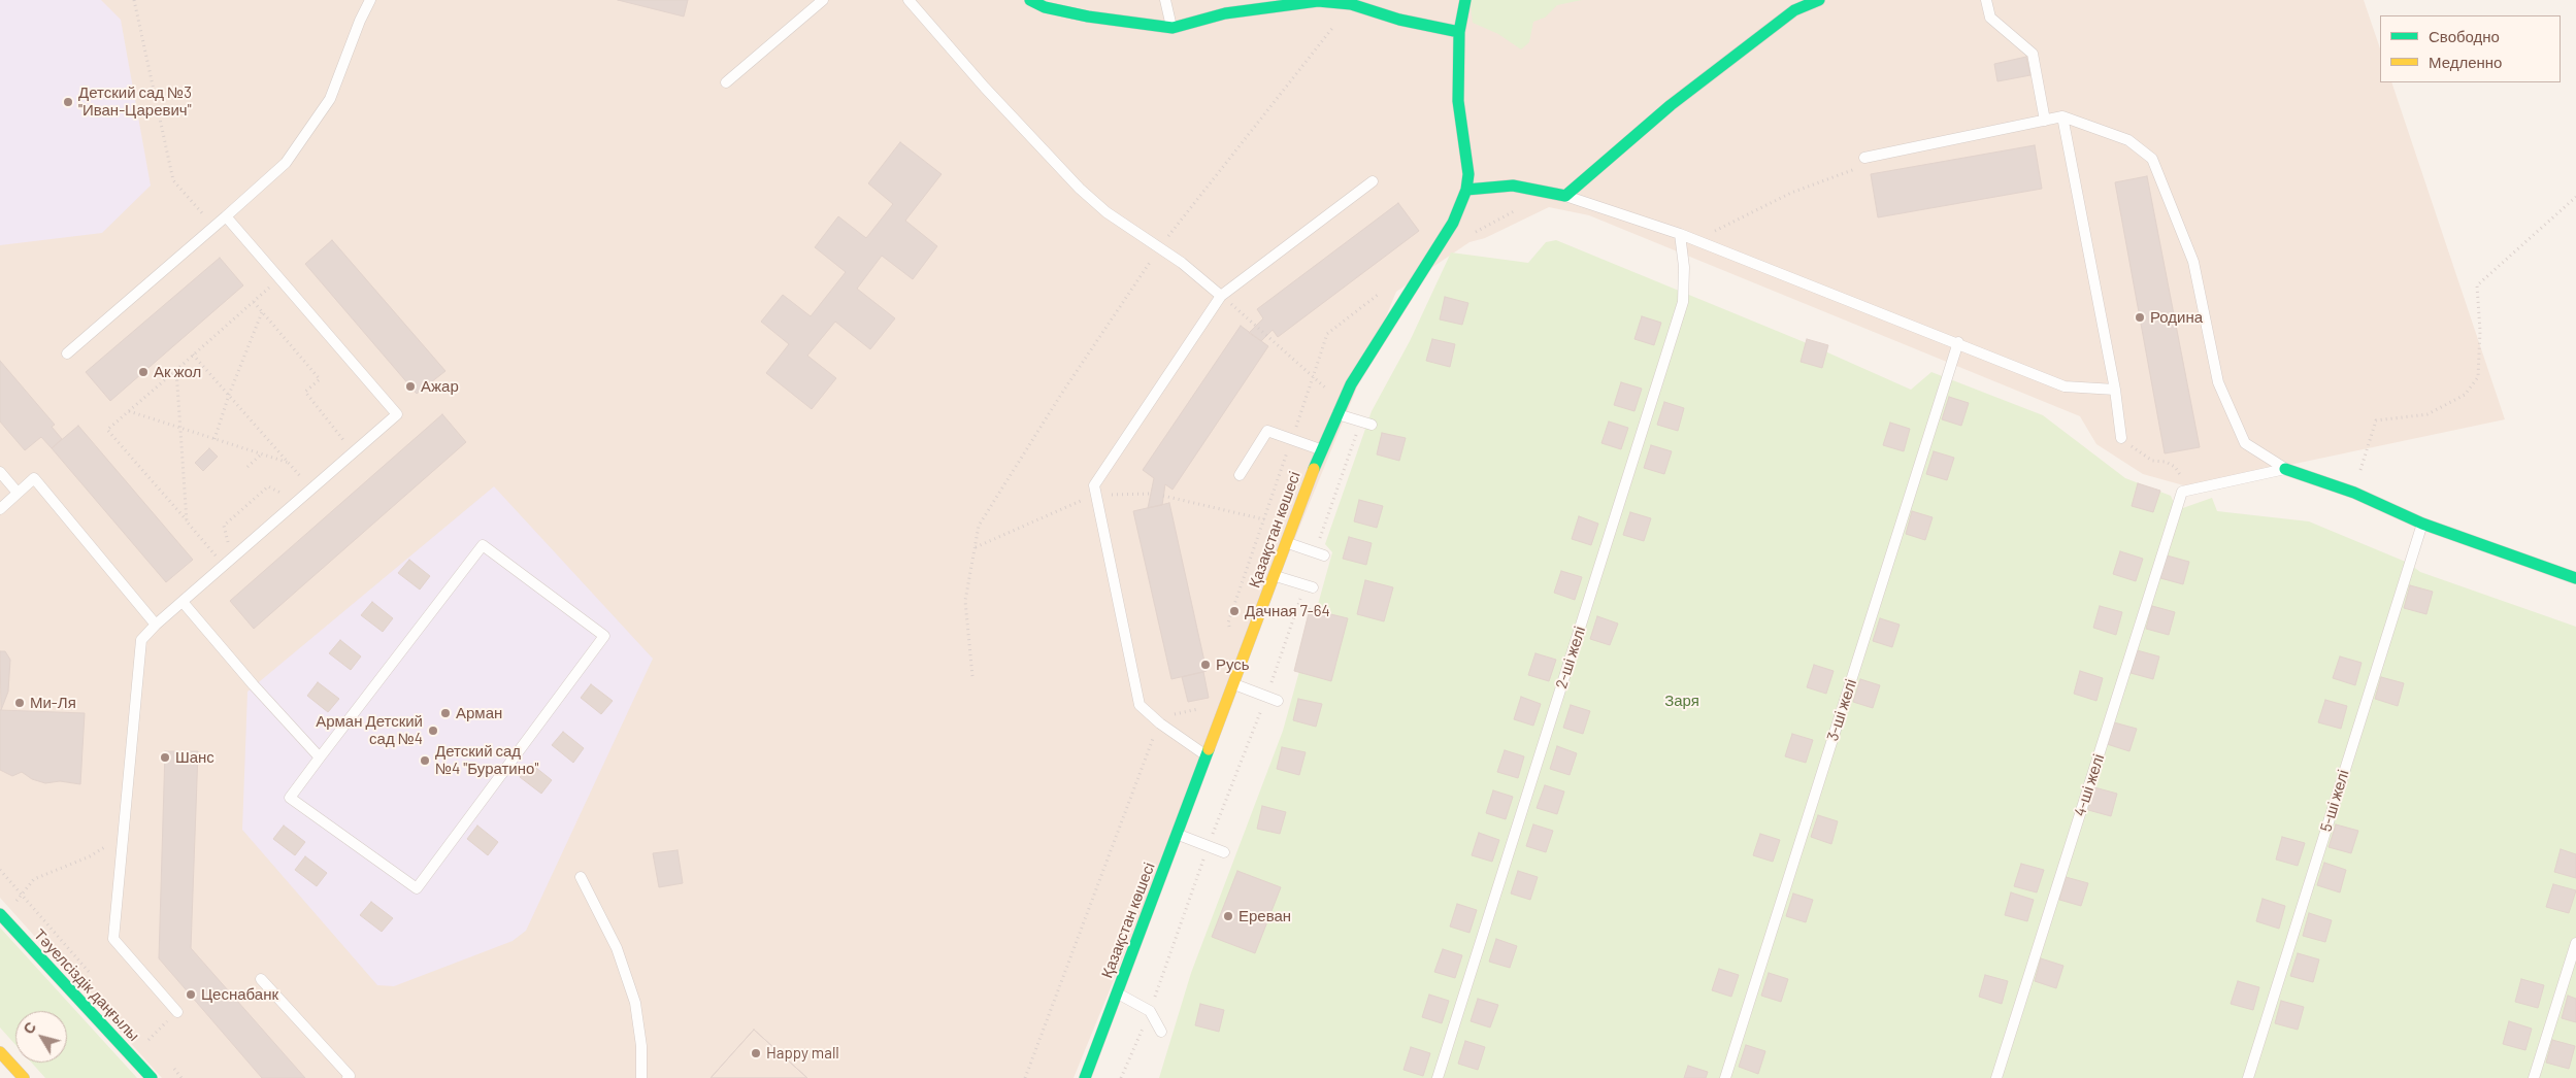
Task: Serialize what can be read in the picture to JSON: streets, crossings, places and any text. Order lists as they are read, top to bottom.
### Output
{
  "streets": {
    "street": ["Қазақстан көшесі", "Тәуелсіздік даңғылы"],
    "lane": [
      "2-ші желі",
      "3-ші желі",
      "4-ші желі",
      "5-ші желі"
    ]
  },
  "parks": ["Заря"],
  "places": [
    "Детский сад №3 \"Иван-Царевич\"",
    "Родина",
    "Ак жол",
    "Ажар",
    "Дачная 7-64",
    "Русь",
    "Ми-Ля",
    "Арман",
    "Арман Детский сад №4",
    "Шанс",
    "Детский сад №4 \"Буратино\"",
    "Ереван",
    "Цеснабанк",
    "Happy mall"
  ],
  "legend": ["Свободно", "Медленно"],
  "north": "top left"
}
